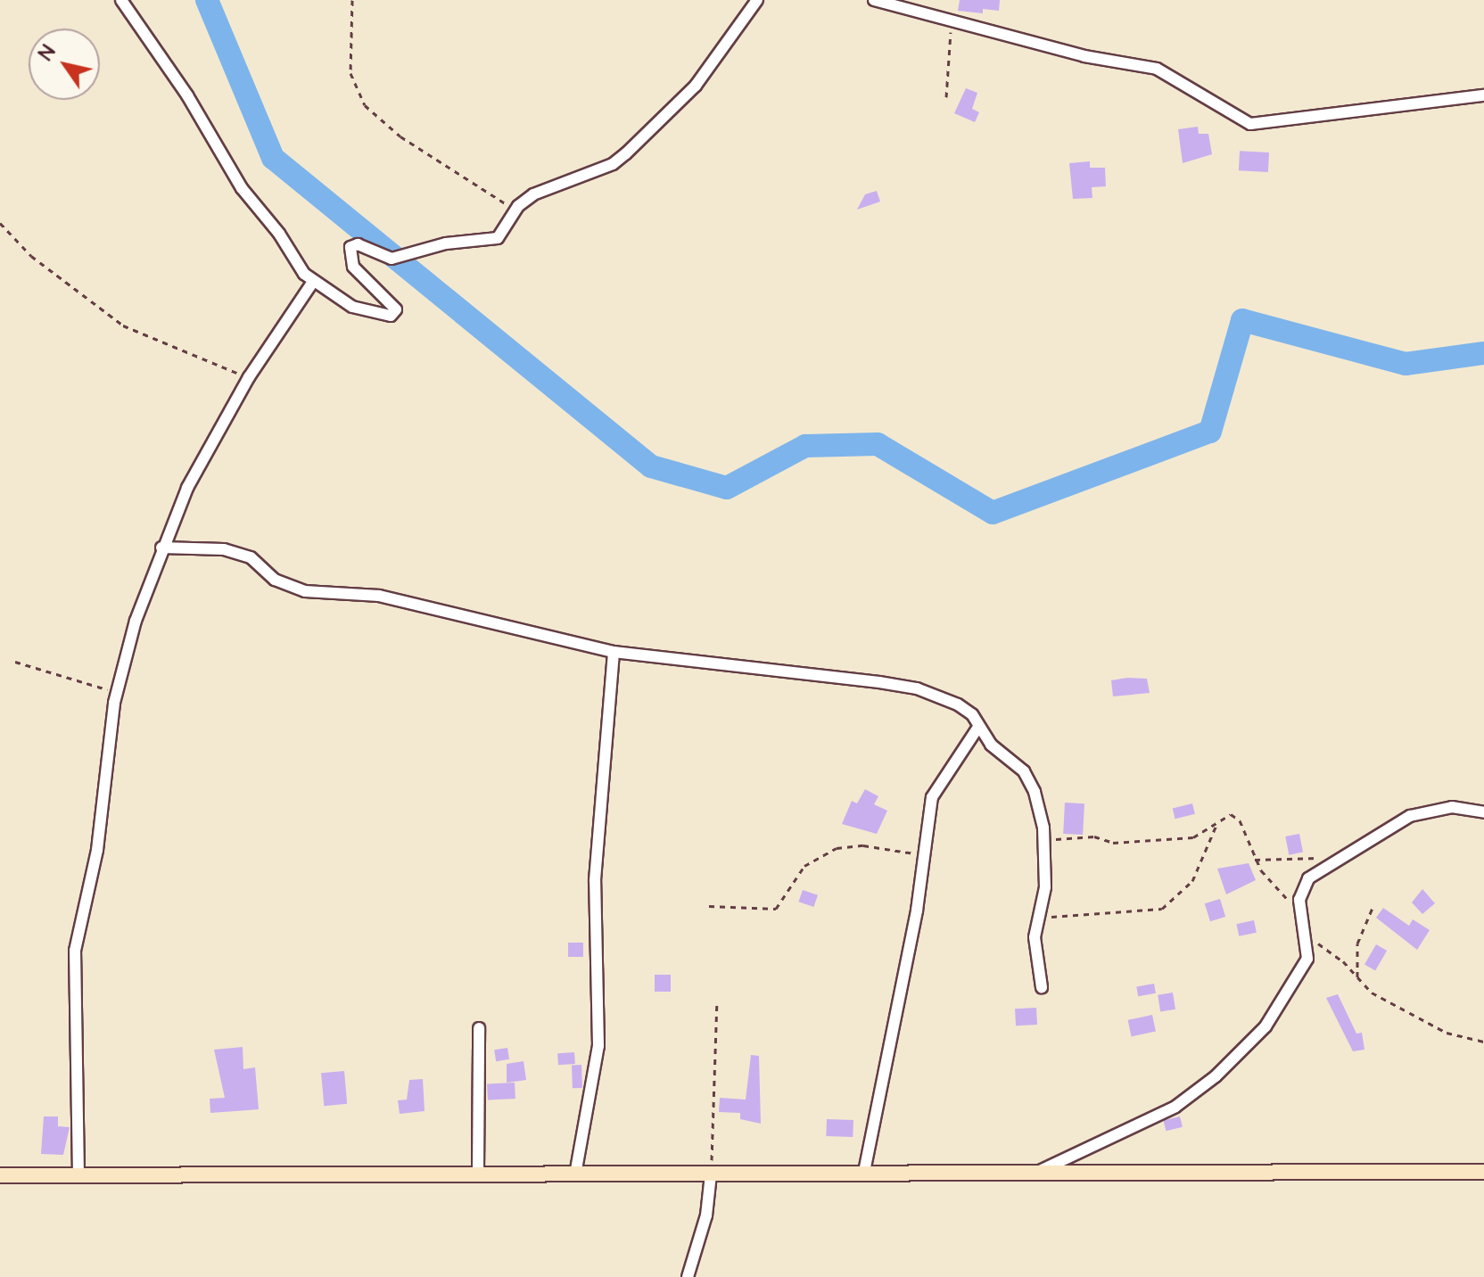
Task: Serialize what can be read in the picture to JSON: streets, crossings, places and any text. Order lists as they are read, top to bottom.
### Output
{
  "north": "top left"
}
